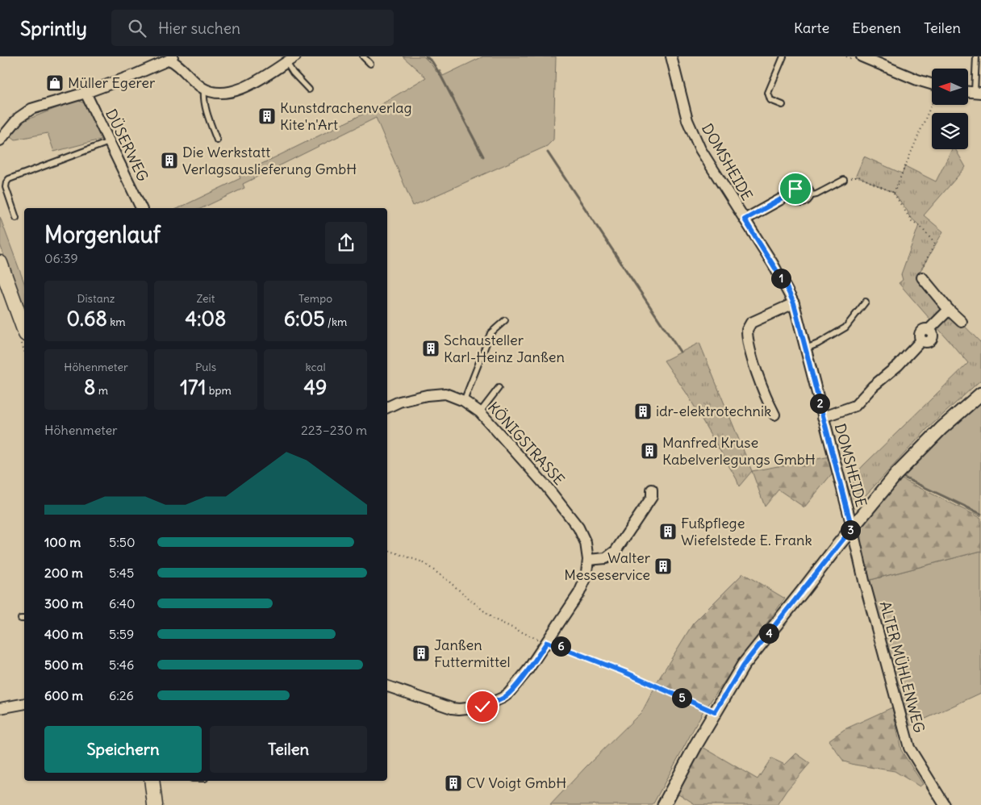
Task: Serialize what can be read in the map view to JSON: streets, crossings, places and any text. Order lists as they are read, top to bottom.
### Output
{
  "streets": {
    "street": [
      "DÜSERWEG",
      "DOMSHEIDE",
      "KÖNIGSTRASSE",
      "ALTER MÜHLENWEG"
    ]
  },
  "crossings": [
    ["DOMSHEIDE", "ALTER MÜHLENWEG"]
  ],
  "places": {
    "shop": ["Müller Egerer"],
    "building": [
      "Kunstdrachenverlag Kite'n'Art",
      "Die Werkstatt Verlagsauslieferung GmbH",
      "Schausteller Karl-Heinz Janßen",
      "idr-elektrotechnik",
      "Manfred Kruse Kabelverlegungs GmbH",
      "Fußpflege Wiefelstede E. Frank",
      "Walter Messeservice",
      "Janßen Futtermittel",
      "CV Voigt GmbH"
    ]
  },
  "north": "left",
  "page": {
    "header": "Sprintly",
    "search": "Hier suchen",
    "nav": ["Karte", "Ebenen", "Teilen"],
    "heading": ["Morgenlauf", "06:39"],
    "pins": [
      "1",
      "2",
      "3",
      "4",
      "6",
      "5"
    ],
    "stats": [
      ["Distanz", "0.68 km"],
      ["Zeit", "4:08"],
      ["Tempo", "6:05 /km"],
      ["Höhenmeter", "8 m"],
      ["Puls", "171 bpm"],
      ["kcal", "49"]
    ],
    "chart": ["Höhenmeter", "223–230 m"],
    "list": [
      {
        "name": "100 m",
        "note": "5:50"
      },
      {
        "name": "200 m",
        "note": "5:45"
      },
      {
        "name": "300 m",
        "note": "6:40"
      },
      {
        "name": "400 m",
        "note": "5:59"
      },
      {
        "name": "500 m",
        "note": "5:46"
      },
      {
        "name": "600 m",
        "note": "6:26"
      }
    ],
    "buttons": ["Speichern", "Teilen"]
  }
}
